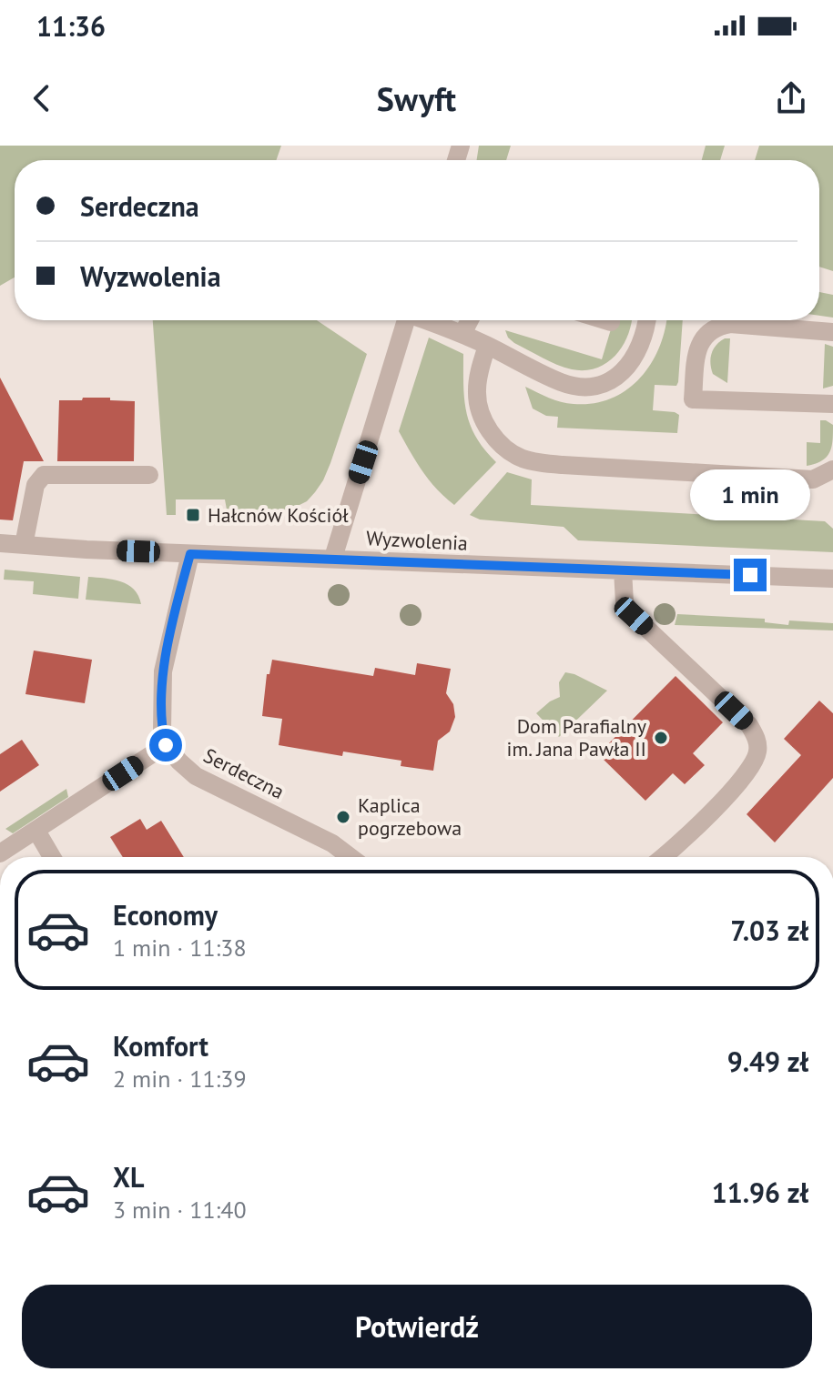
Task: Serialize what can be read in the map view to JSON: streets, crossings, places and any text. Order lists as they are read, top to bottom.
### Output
{
  "streets": {
    "street": ["Wyzwolenia", "Serdeczna"]
  },
  "places": {
    "transit": ["Hałcnów Kościół"],
    "other": ["Dom Parafialny im. Jana Pawła II", "Kaplica pogrzebowa"]
  },
  "page": {
    "status": "11:36",
    "header": "Swyft",
    "banner": ["Serdeczna", "Wyzwolenia"],
    "bubble": "1 min",
    "list": [
      {
        "name": "Economy",
        "note": "1 min · 11:38",
        "value": "7.03 zł"
      },
      {
        "name": "Komfort",
        "note": "2 min · 11:39",
        "value": "9.49 zł"
      },
      {
        "name": "XL",
        "note": "3 min · 11:40",
        "value": "11.96 zł"
      }
    ],
    "buttons": "Potwierdź"
  }
}
